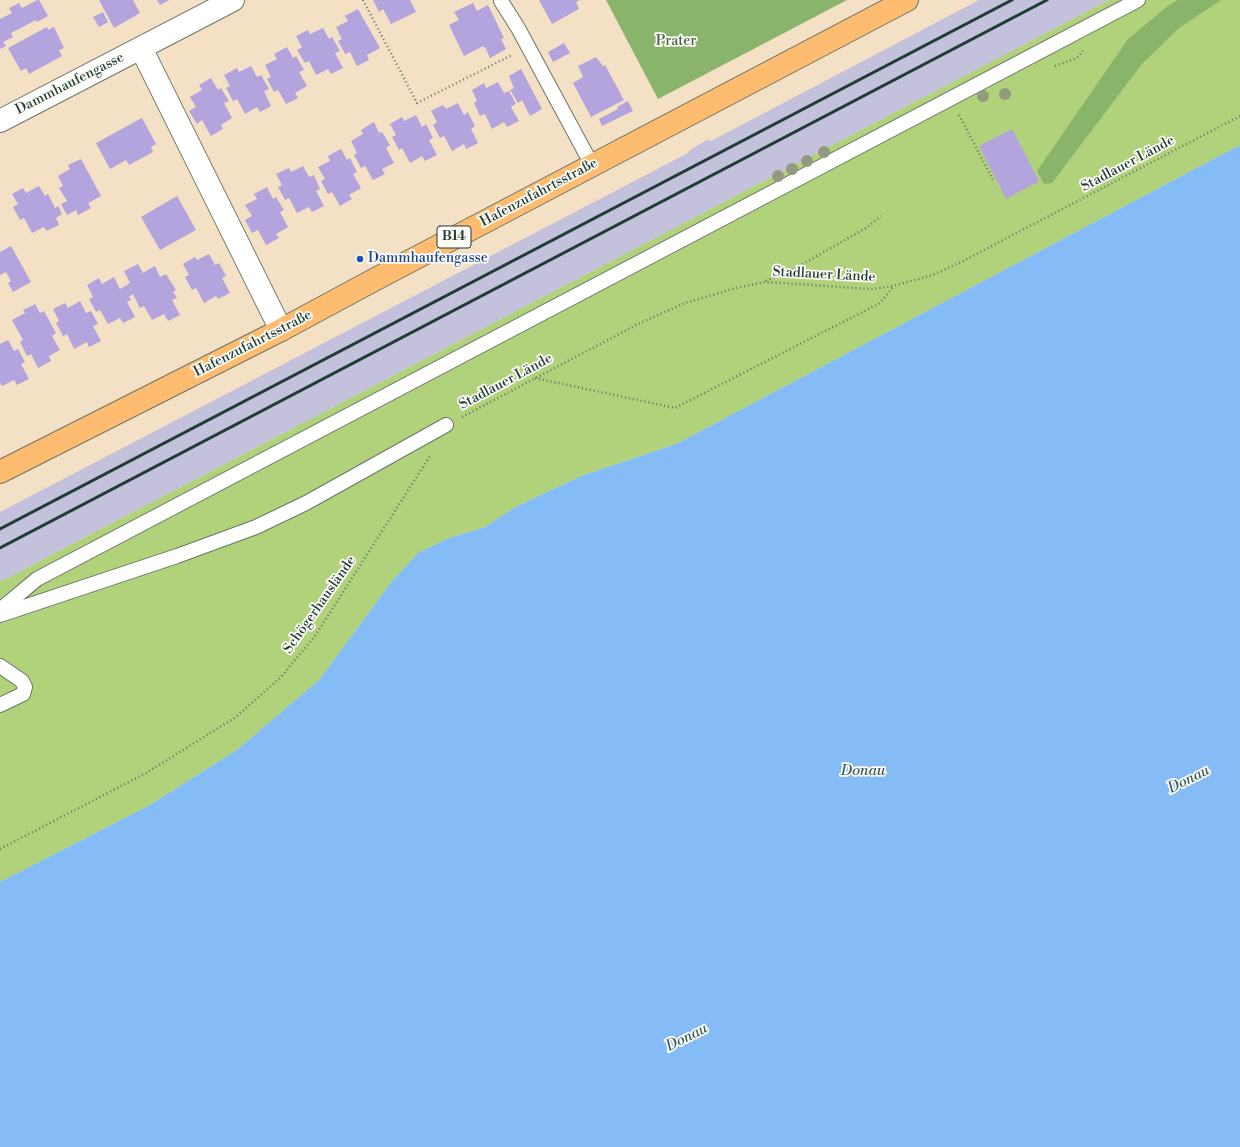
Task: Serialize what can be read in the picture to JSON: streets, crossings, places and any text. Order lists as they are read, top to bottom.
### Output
{
  "streets": {
    "main road": ["Hafenzufahrtsstraße", "B14"],
    "street": ["Dammhaufengasse"],
    "path": ["Stadlauer Lände", "Schögerhauslände"]
  },
  "crossings": [
    ["Dammhaufengasse", "Hafenzufahrtsstraße"],
    ["Stadlauer Lände", "Schögerhauslände"]
  ],
  "water": ["Donau"],
  "parks": ["Prater"],
  "places": ["Dammhaufengasse"]
}
